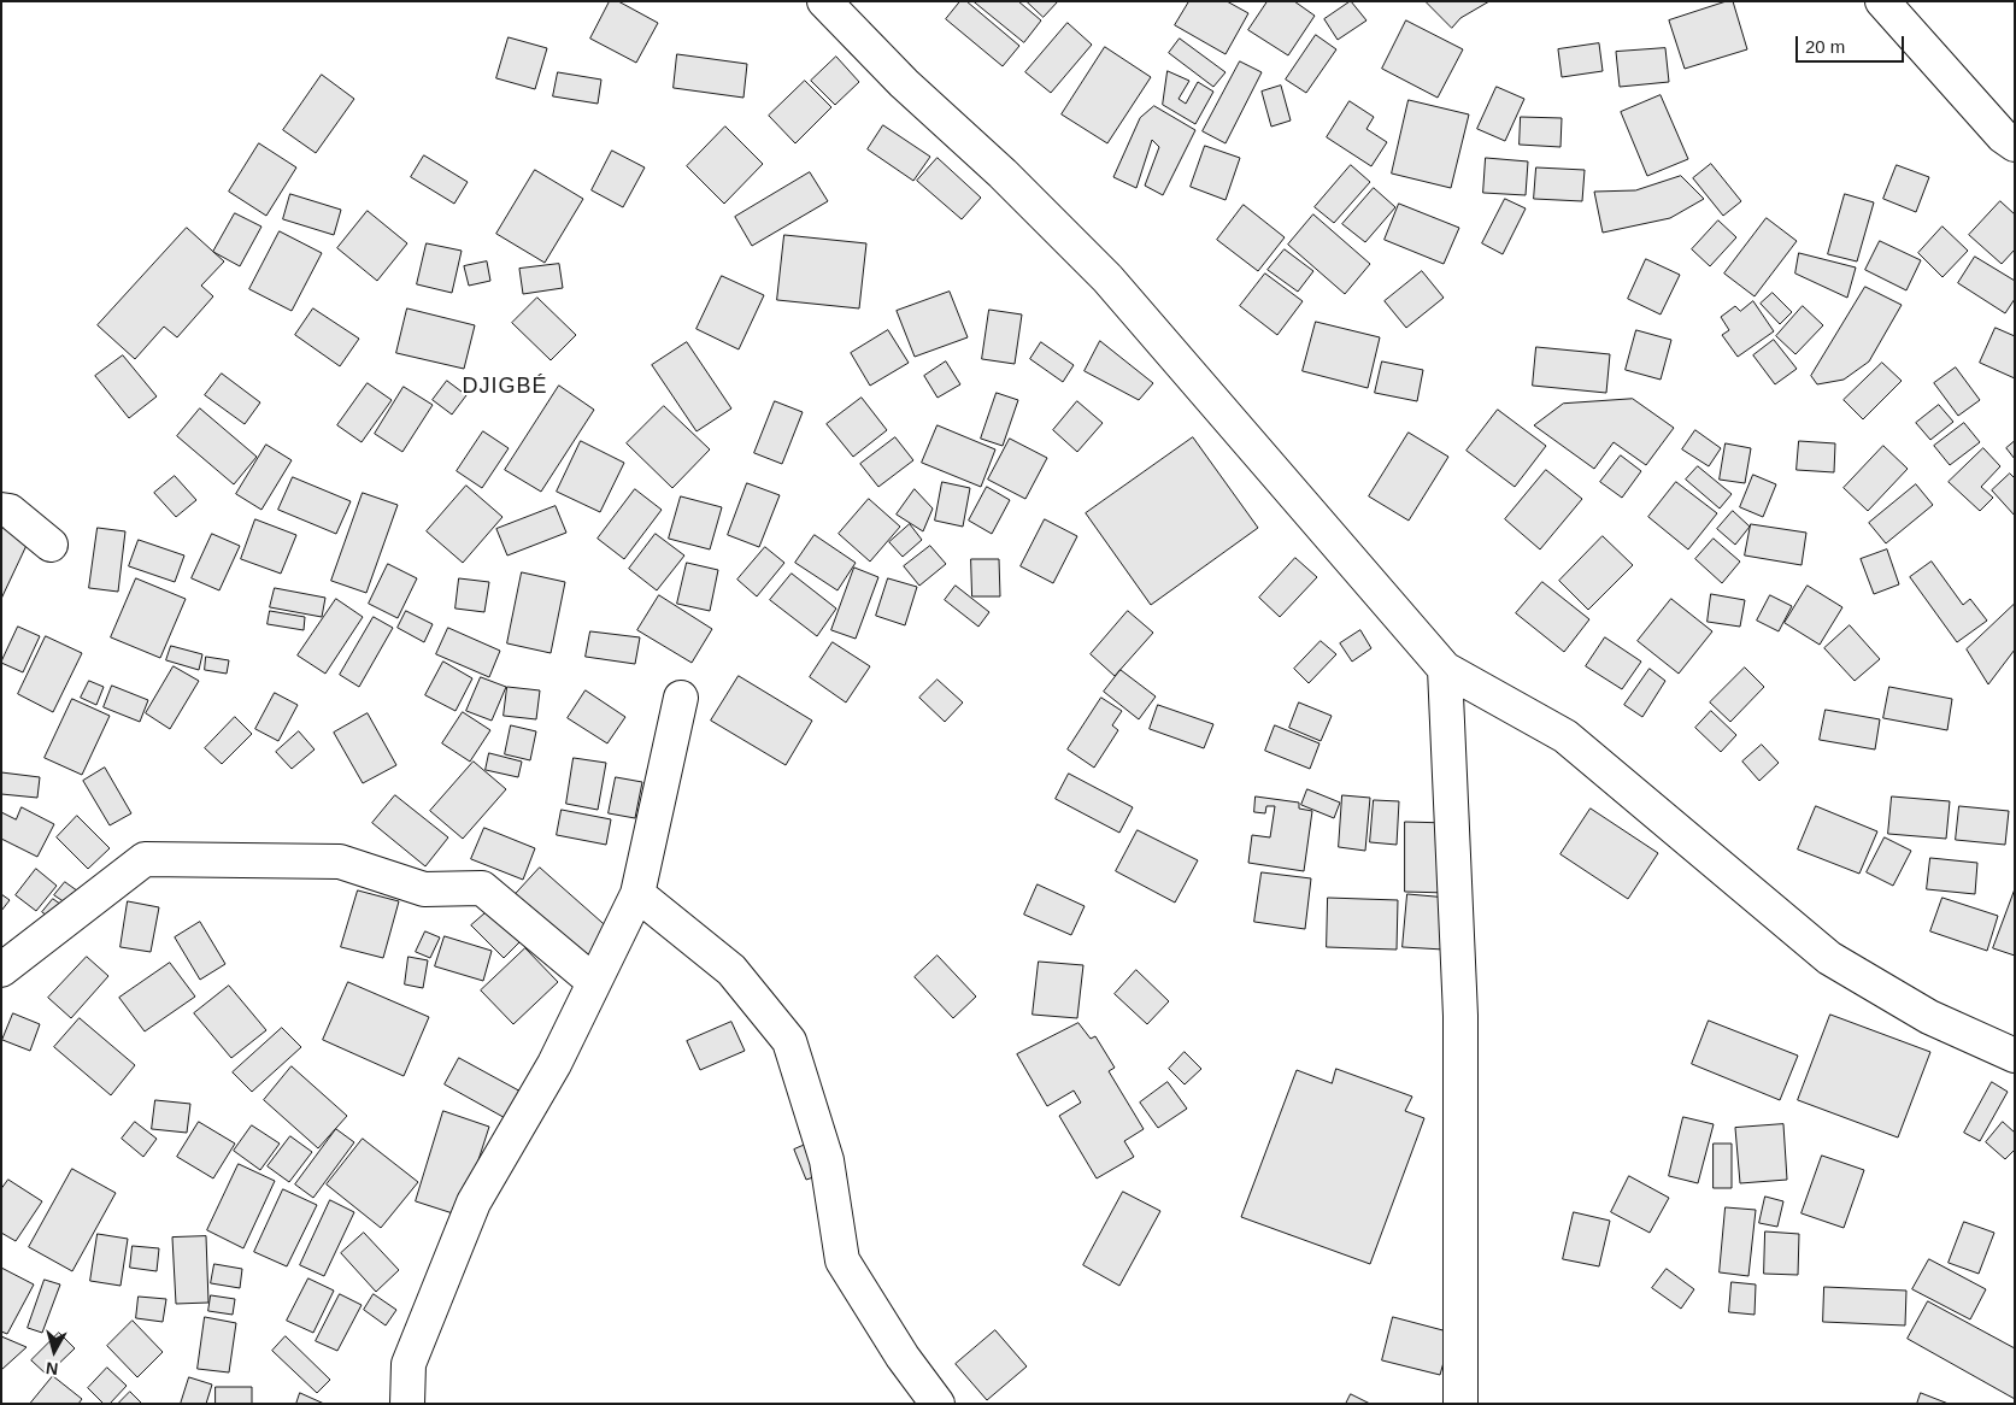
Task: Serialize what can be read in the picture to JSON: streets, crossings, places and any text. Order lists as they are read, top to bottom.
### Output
{
  "districts": ["DJIGBÉ"],
  "scale_bar": "20 m",
  "north": "bottom"
}
